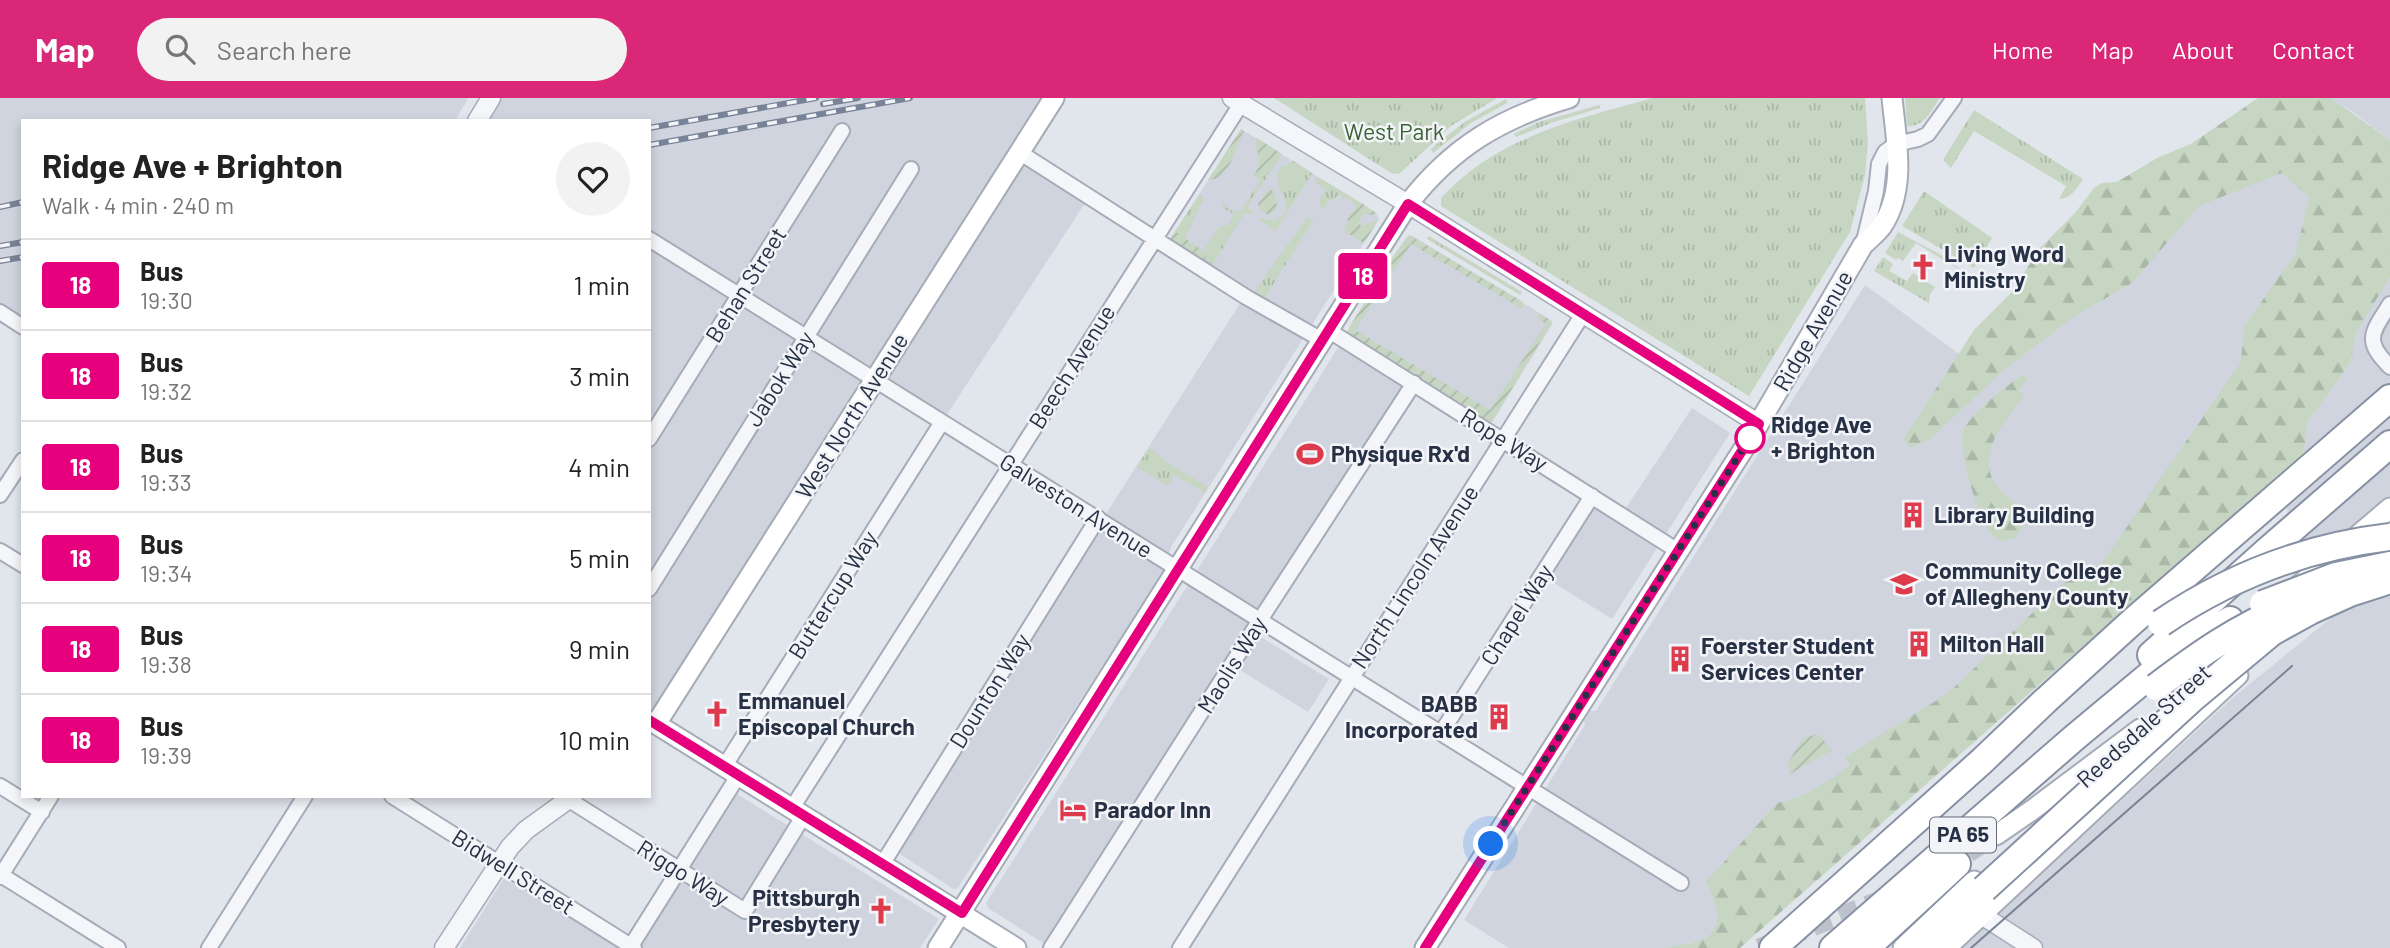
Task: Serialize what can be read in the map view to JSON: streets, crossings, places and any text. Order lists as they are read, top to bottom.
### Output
{
  "streets": {
    "highway": ["PA 65"],
    "main road": ["Ridge Avenue", "West North Avenue", "Reedsdale Street"],
    "street": [
      "Behan Street",
      "Beech Avenue",
      "Jabok Way",
      "Rope Way",
      "Galveston Avenue",
      "North Lincoln Avenue",
      "Buttercup Way",
      "Chapel Way",
      "Maolis Way",
      "Dounton Way",
      "Bidwell Street",
      "Riggo Way"
    ]
  },
  "crossings": [
    ["Behan Street", "Galveston Avenue"],
    ["Ridge Avenue", "Rope Way"],
    ["Ridge Avenue", "Galveston Avenue"],
    ["Beech Avenue", "Rope Way"],
    ["Beech Avenue", "Galveston Avenue"],
    ["Beech Avenue", "Riggo Way"],
    ["Jabok Way", "Galveston Avenue"],
    ["West North Avenue", "Rope Way"],
    ["West North Avenue", "Galveston Avenue"],
    ["Rope Way", "North Lincoln Avenue"],
    ["Rope Way", "Chapel Way"],
    ["Rope Way", "Maolis Way"],
    ["Galveston Avenue", "North Lincoln Avenue"],
    ["Galveston Avenue", "Buttercup Way"],
    ["Galveston Avenue", "Chapel Way"],
    ["Galveston Avenue", "Maolis Way"],
    ["Galveston Avenue", "Dounton Way"],
    ["Buttercup Way", "Bidwell Street"],
    ["Buttercup Way", "Riggo Way"]
  ],
  "parks": ["West Park"],
  "places": {
    "church": ["Living Word Ministry", "Emmanuel Episcopal Church", "Pittsburgh Presbytery"],
    "other": ["Ridge Ave + Brighton"],
    "sports": ["Physique Rx'd"],
    "building": [
      "Library Building",
      "Milton Hall",
      "Foerster Student Services Center",
      "BABB Incorporated"
    ],
    "school or university": ["Community College of Allegheny County"],
    "hotel": ["Parador Inn"]
  },
  "lines": ["bus line 18"],
  "page": {
    "header": "Map",
    "search": "Search here",
    "nav": [
      "Home",
      "Map",
      "About",
      "Contact"
    ],
    "on_map": "18",
    "heading": ["Ridge Ave + Brighton", "Walk · 4 min · 240 m"],
    "list": [
      {
        "mark": "18",
        "name": "Bus",
        "note": "19:30",
        "value": "1 min"
      },
      {
        "mark": "18",
        "name": "Bus",
        "note": "19:32",
        "value": "3 min"
      },
      {
        "mark": "18",
        "name": "Bus",
        "note": "19:33",
        "value": "4 min"
      },
      {
        "mark": "18",
        "name": "Bus",
        "note": "19:34",
        "value": "5 min"
      },
      {
        "mark": "18",
        "name": "Bus",
        "note": "19:38",
        "value": "9 min"
      },
      {
        "mark": "18",
        "name": "Bus",
        "note": "19:39",
        "value": "10 min"
      }
    ]
  }
}
